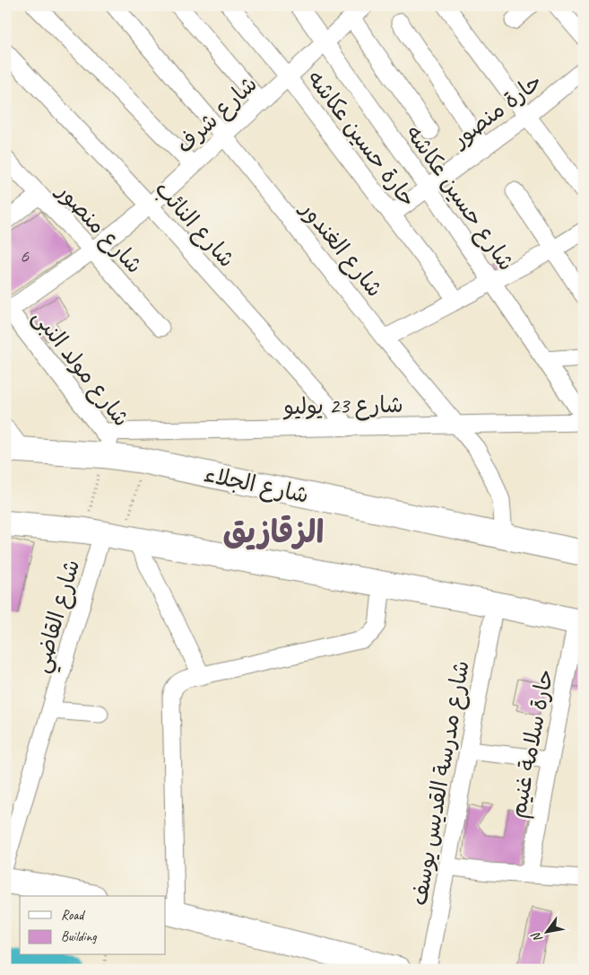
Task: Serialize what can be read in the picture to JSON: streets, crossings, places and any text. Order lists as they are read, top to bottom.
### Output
{
  "streets": {
    "main road": ["شارع الجلاء"],
    "street": [
      "حارة منصور",
      "شارع شرف",
      "حارة حسين عكاشه",
      "شارع حسين عكاشه",
      "شارع النائب",
      "شارع منصور",
      "شارع الغندور",
      "شارع مولد النبى",
      "شارع 23 يوليو",
      "شارع القاضي",
      "حارة سلامة غنيم",
      "شارع مدرسة القديس يوسف"
    ]
  },
  "crossings": [
    ["حارة منصور", "حارة حسين عكاشه"],
    ["حارة منصور", "شارع حسين عكاشه"],
    ["شارع شرف", "حارة حسين عكاشه"],
    ["شارع شرف", "شارع حسين عكاشه"],
    ["شارع شرف", "شارع النائب"],
    ["شارع شرف", "شارع منصور"],
    ["شارع شرف", "شارع الغندور"],
    ["شارع شرف", "شارع مولد النبى"],
    ["شارع النائب", "شارع 23 يوليو"],
    ["شارع الغندور", "شارع 23 يوليو"],
    ["شارع الغندور", "شارع الجلاء"],
    ["شارع مولد النبى", "شارع 23 يوليو"],
    ["شارع مولد النبى", "شارع الجلاء"],
    ["شارع 23 يوليو", "شارع الجلاء"]
  ],
  "districts": ["الزقازيق"],
  "house_numbers": ["6"],
  "legend": ["Road", "Building"],
  "north": "bottom left"
}
